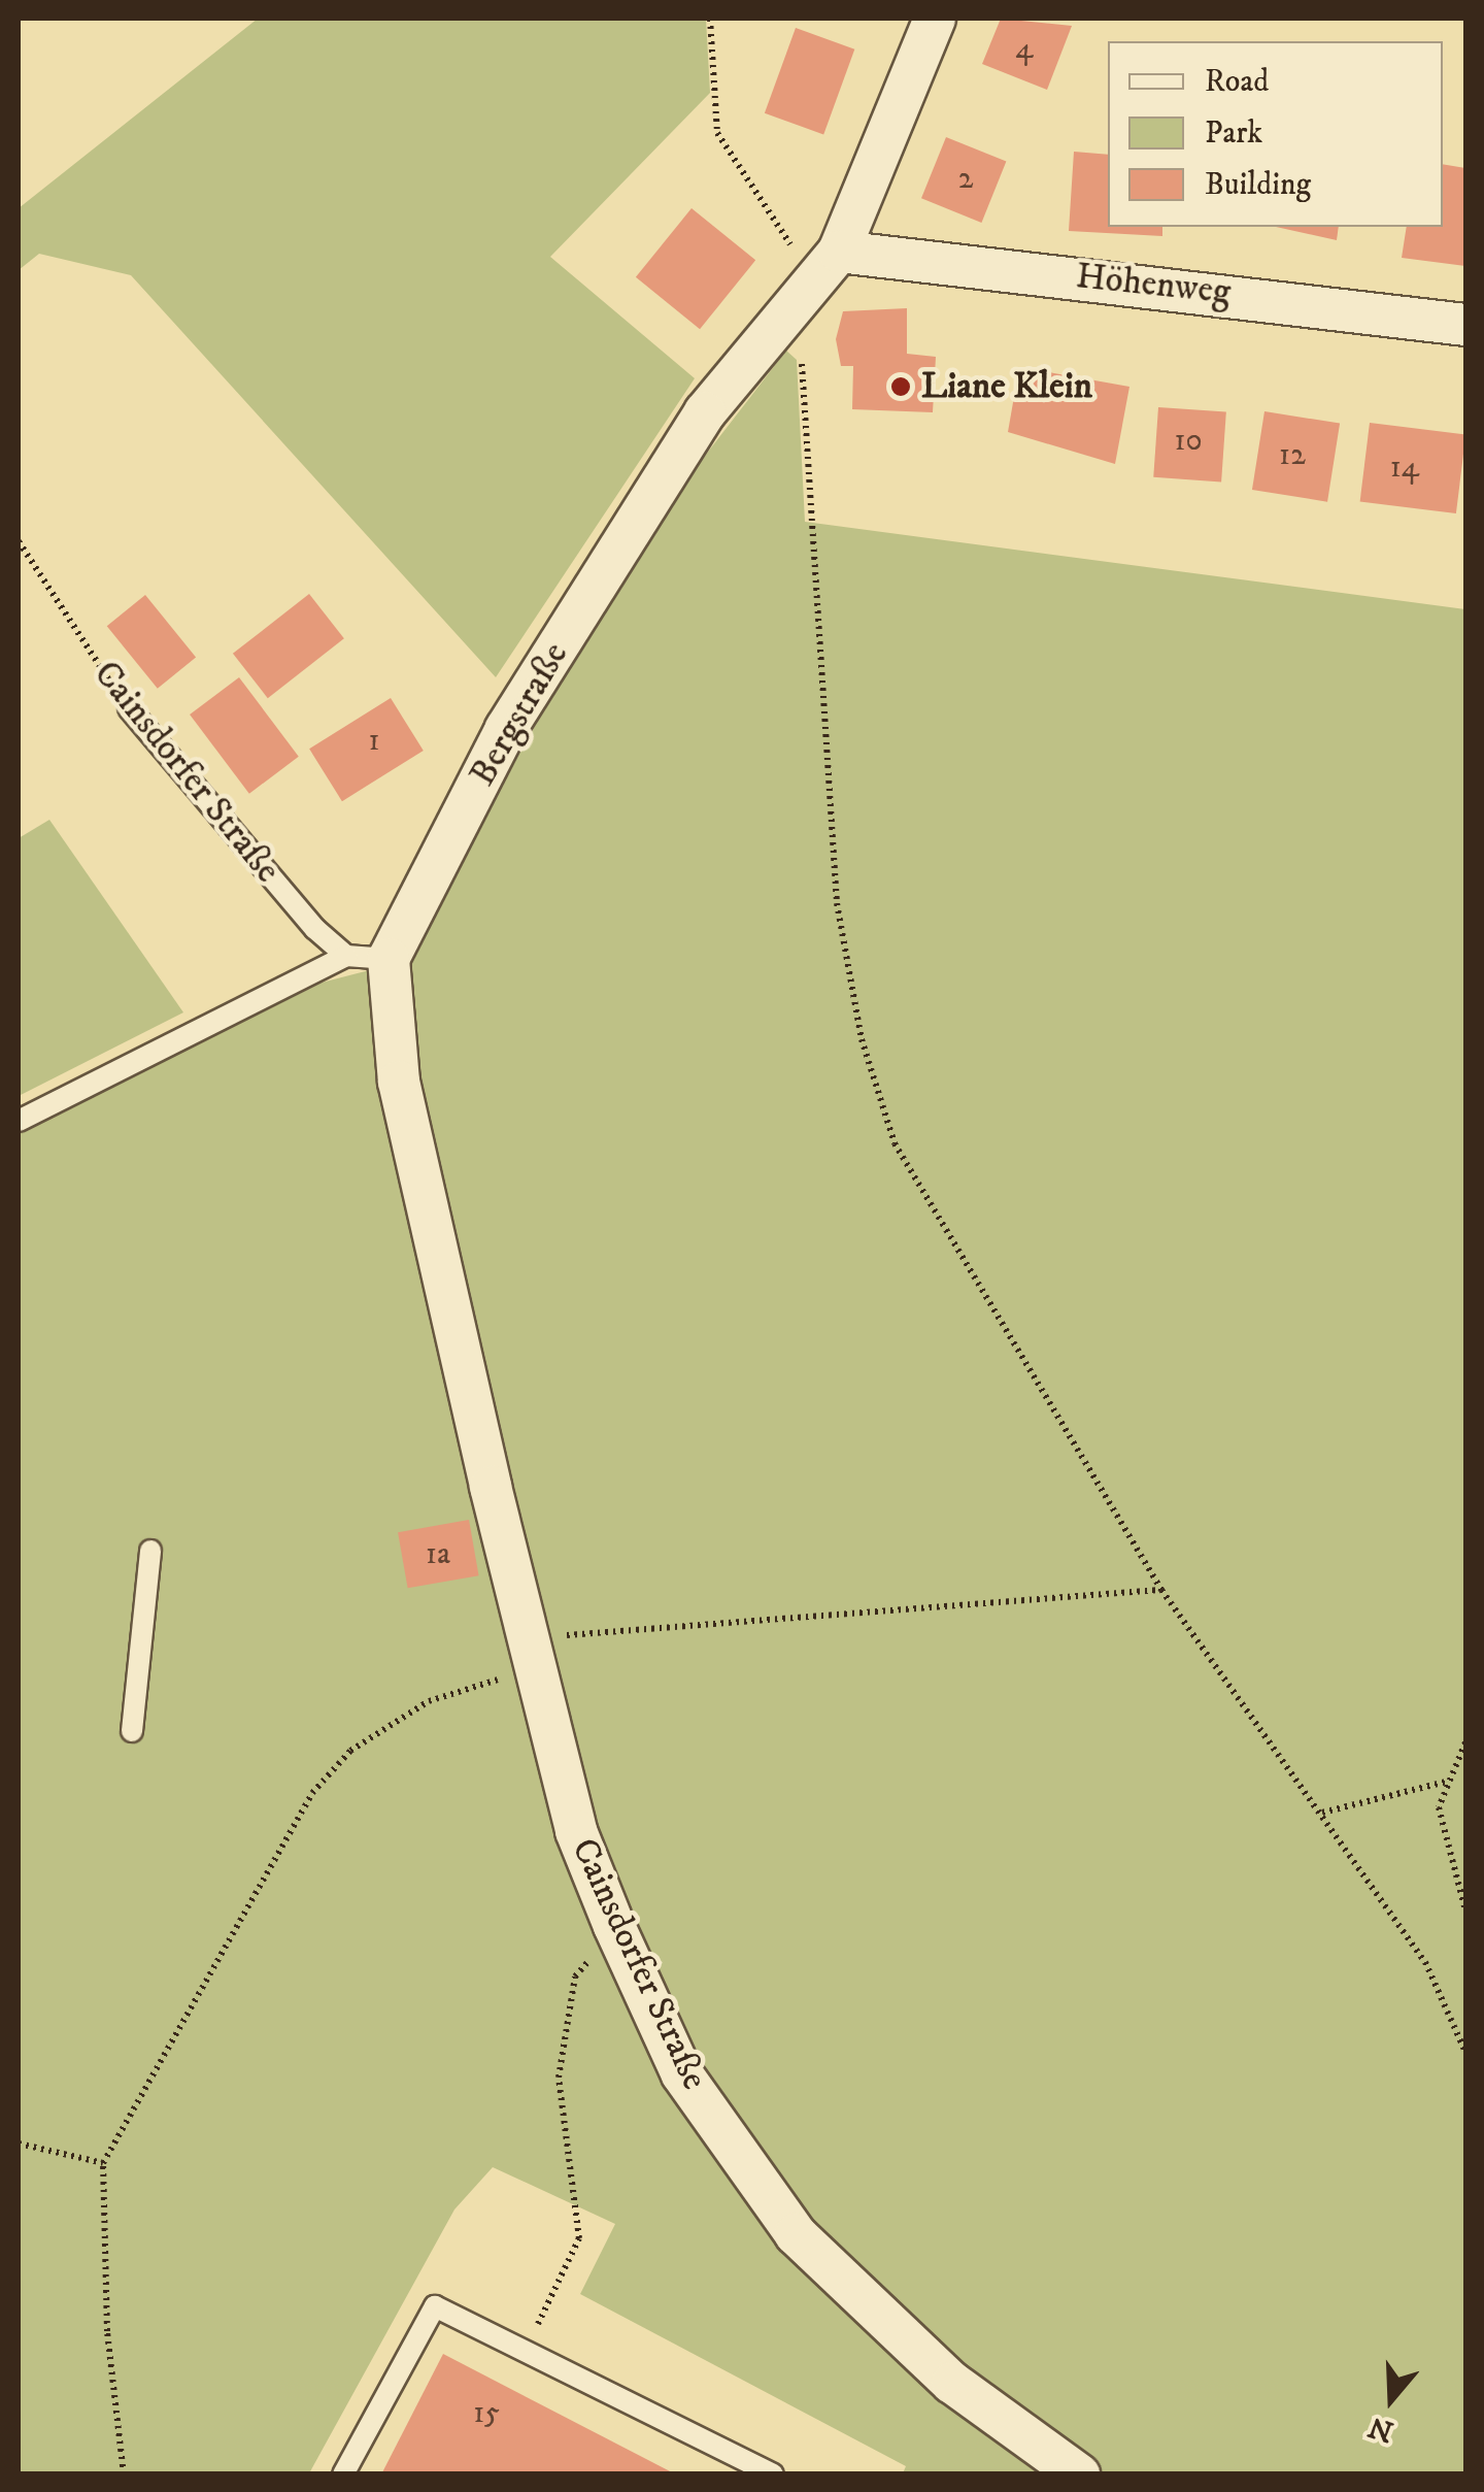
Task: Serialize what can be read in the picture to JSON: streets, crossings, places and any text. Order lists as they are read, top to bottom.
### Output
{
  "streets": {
    "street": ["Höhenweg", "Bergstraße", "Cainsdorfer Straße"]
  },
  "crossings": [
    ["Höhenweg", "Bergstraße"],
    ["Bergstraße", "Cainsdorfer Straße"]
  ],
  "places": ["Liane Klein"],
  "house_numbers": [
    "4",
    "2",
    "10",
    "12",
    "14",
    "1",
    "1a",
    "15"
  ],
  "legend": ["Road", "Park", "Building"],
  "north": "bottom"
}
